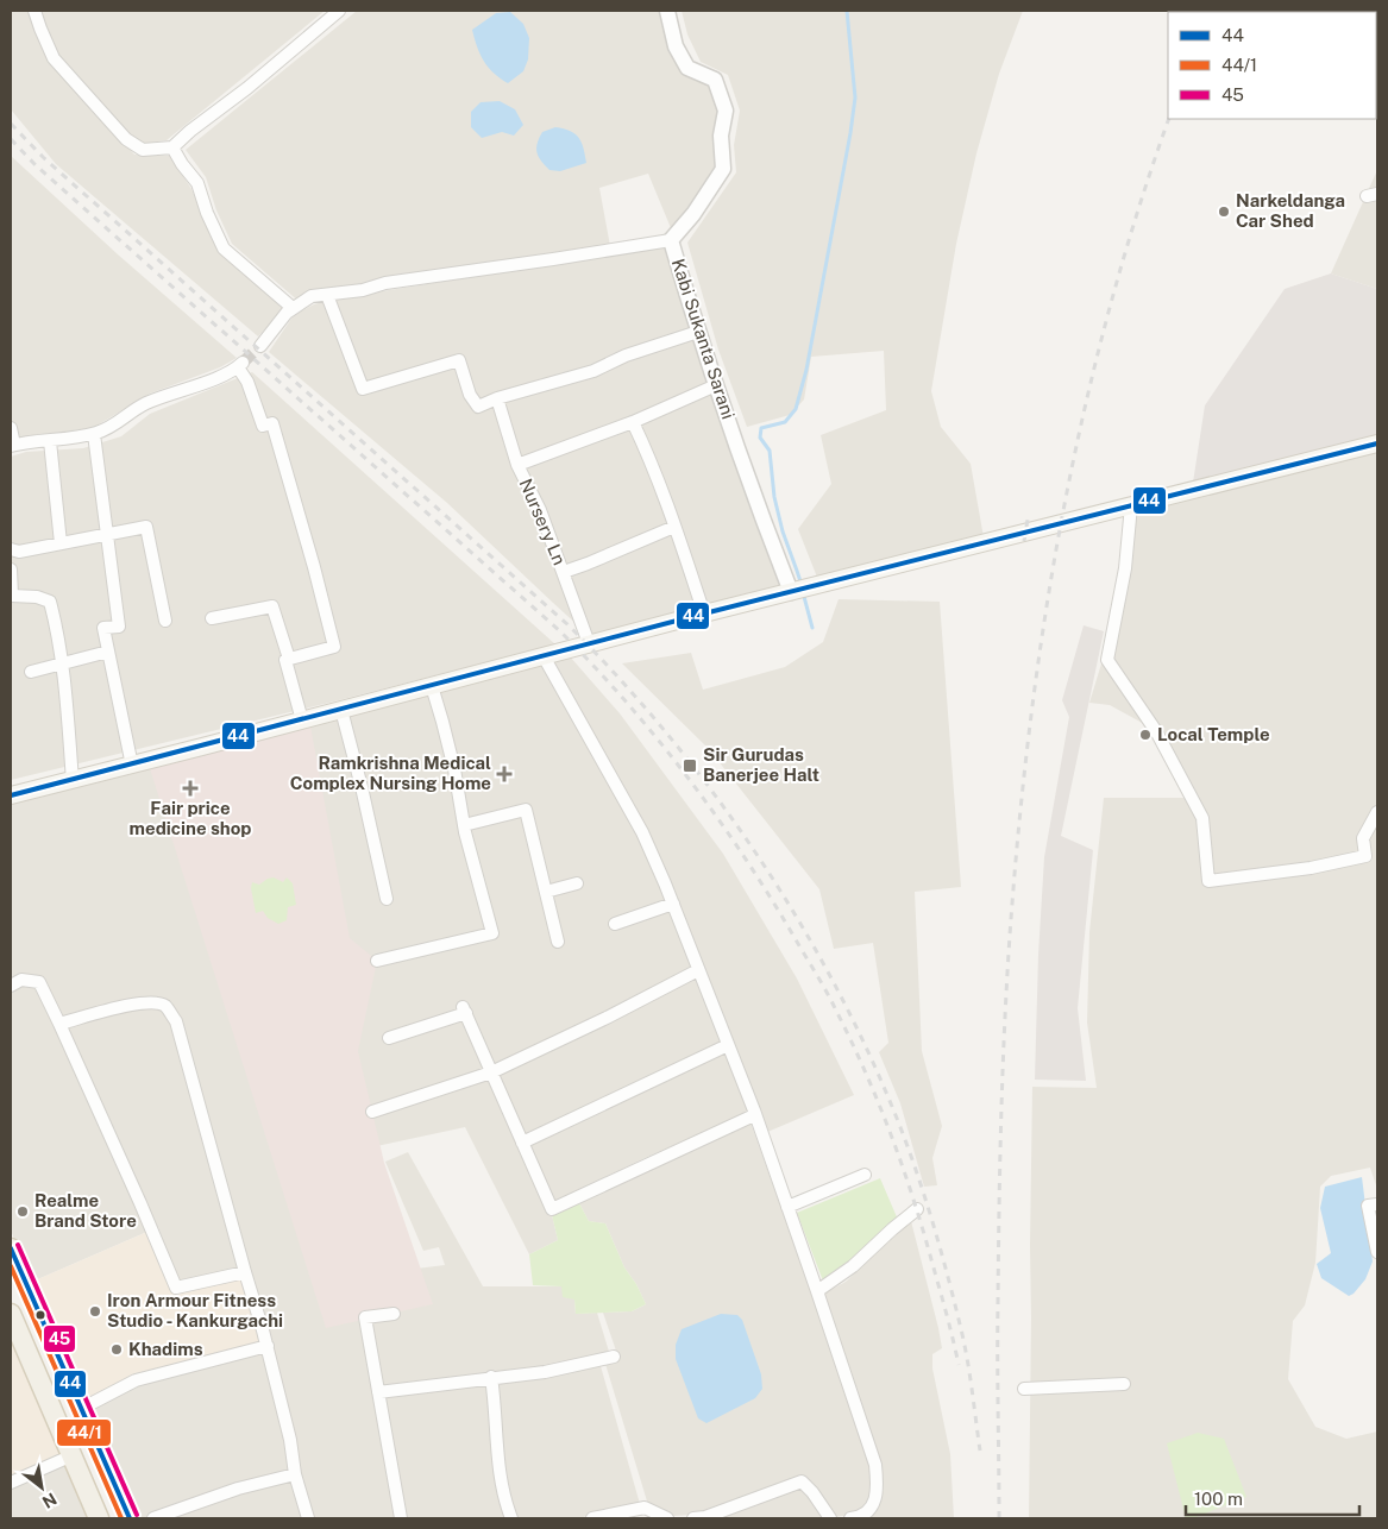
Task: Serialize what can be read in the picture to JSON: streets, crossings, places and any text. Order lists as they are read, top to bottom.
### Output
{
  "streets": {
    "street": ["Kabi Sukanta Sarani", "Nursery Ln"]
  },
  "places": {
    "other": [
      "Narkeldanga Car Shed",
      "Local Temple",
      "Realme Brand Store",
      "Iron Armour Fitness Studio - Kankurgachi",
      "Khadims"
    ],
    "transit": ["Sir Gurudas Banerjee Halt"],
    "health": ["Ramkrishna Medical Complex Nursing Home", "Fair price medicine shop"]
  },
  "lines": ["transit line 44", "transit line 45", "transit line 44/1"],
  "legend": ["44", "44/1", "45"],
  "scale_bar": "100 m",
  "north": "bottom right"
}
